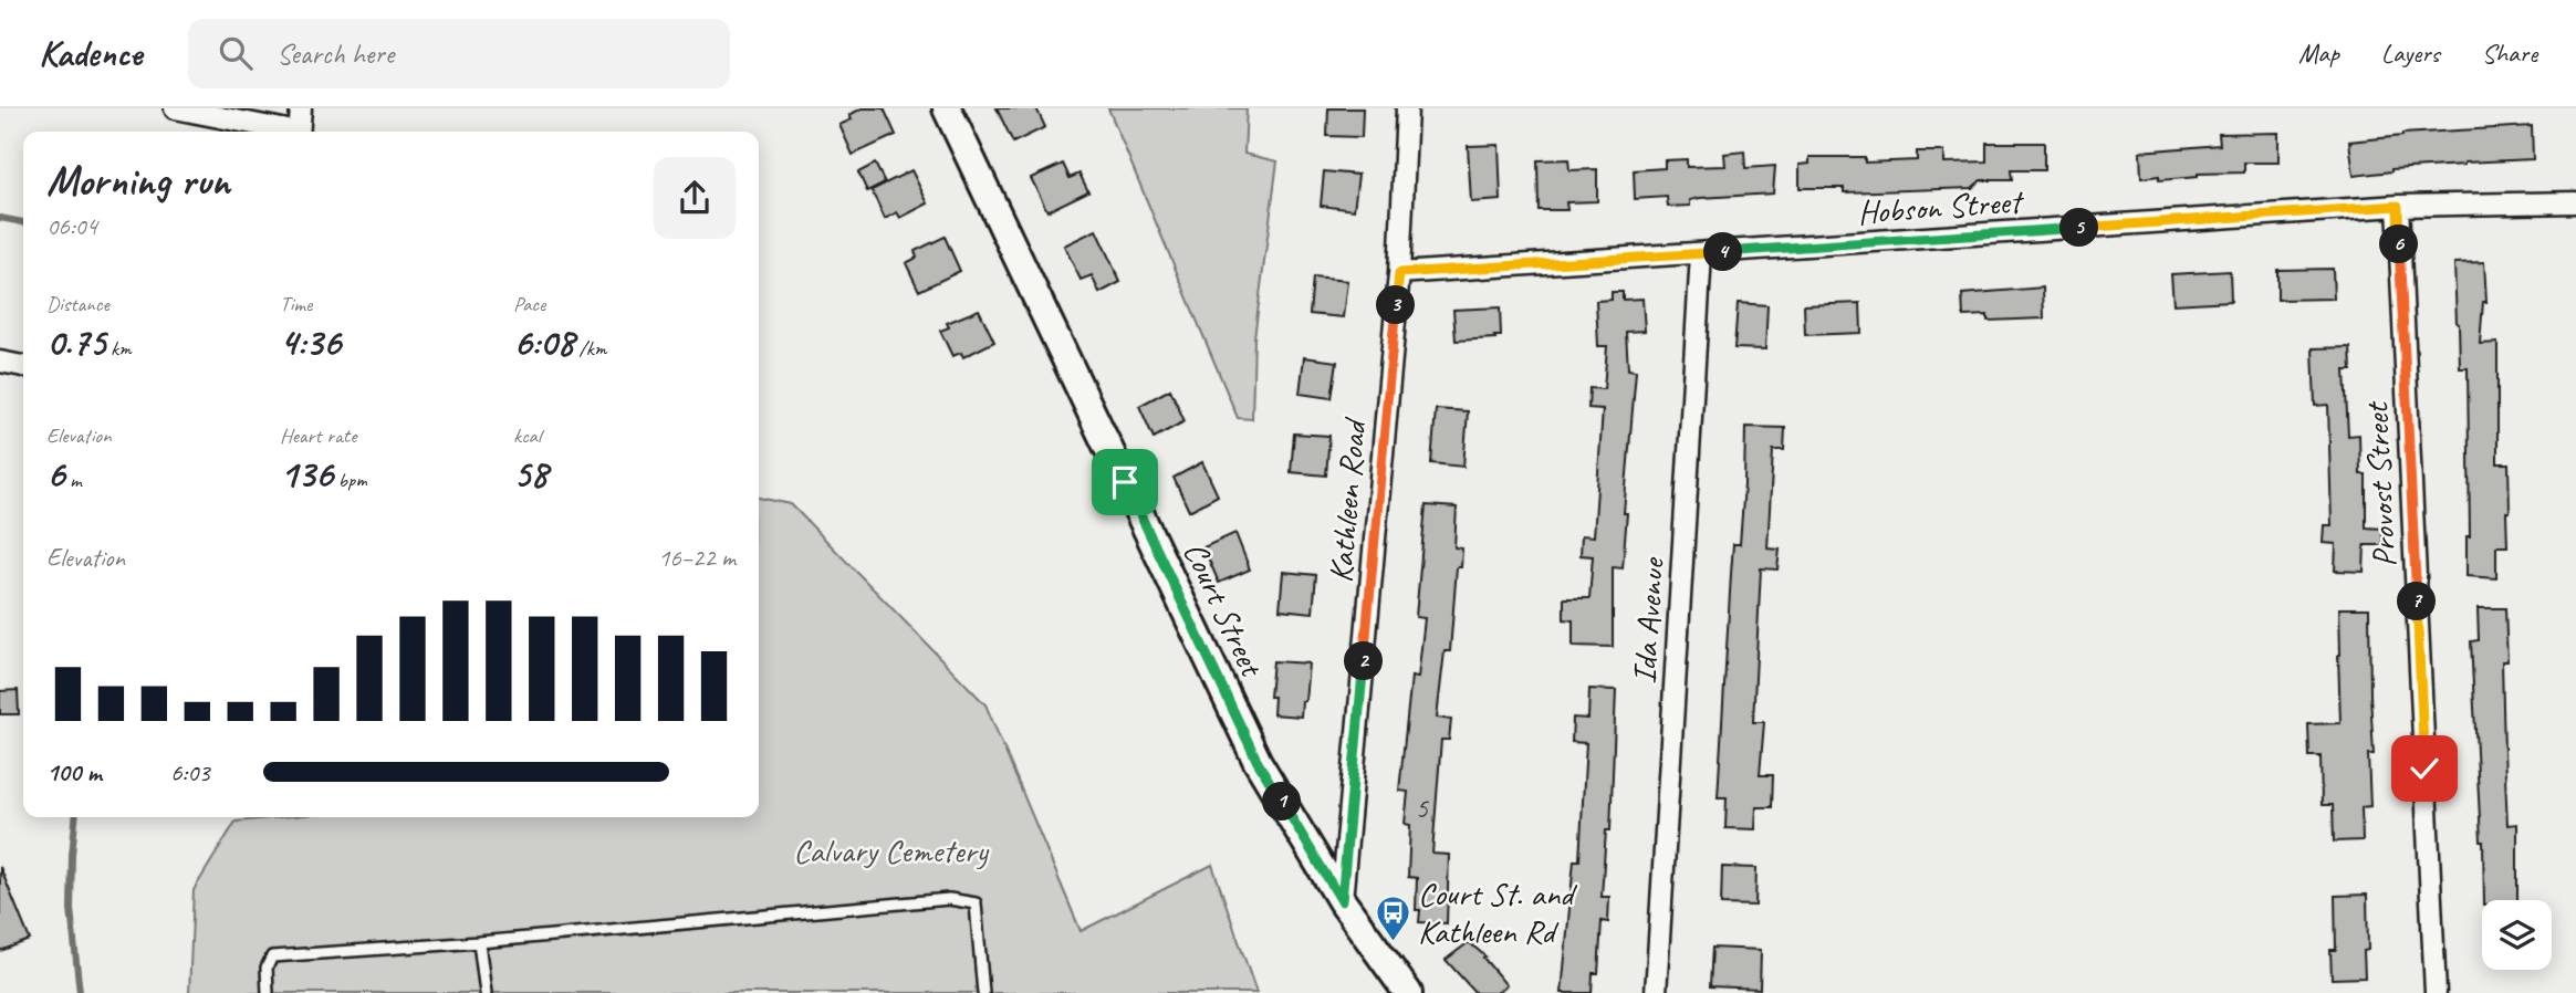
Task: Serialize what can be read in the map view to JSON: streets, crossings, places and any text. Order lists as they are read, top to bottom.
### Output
{
  "streets": {
    "street": [
      "Hobson Street",
      "Provost Street",
      "Kathleen Road",
      "Court Street",
      "Ida Avenue"
    ]
  },
  "crossings": [
    ["Hobson Street", "Provost Street"],
    ["Hobson Street", "Kathleen Road"],
    ["Hobson Street", "Ida Avenue"],
    ["Kathleen Road", "Court Street"]
  ],
  "parks": ["Calvary Cemetery"],
  "places": {
    "bus stop": ["Court St. and Kathleen Rd"]
  },
  "house_numbers": ["5"],
  "page": {
    "header": "Kadence",
    "search": "Search here",
    "nav": ["Map", "Layers", "Share"],
    "heading": ["Morning run", "06:04"],
    "pins": [
      "5",
      "6",
      "4",
      "3",
      "7",
      "2",
      "1"
    ],
    "stats": [
      ["Distance", "0.75 km"],
      ["Time", "4:36"],
      ["Pace", "6:08 /km"],
      ["Elevation", "6 m"],
      ["Heart rate", "136 bpm"],
      ["kcal", "58"]
    ],
    "chart": ["Elevation", "16–22 m"],
    "list": [
      {
        "name": "100 m",
        "note": "6:03"
      }
    ]
  }
}
